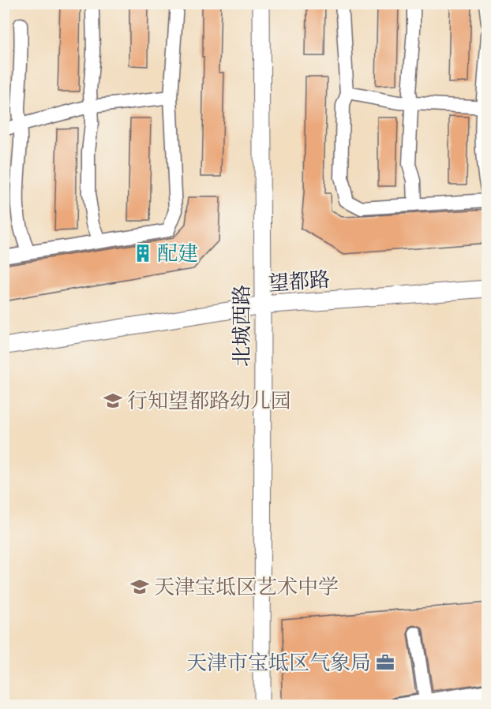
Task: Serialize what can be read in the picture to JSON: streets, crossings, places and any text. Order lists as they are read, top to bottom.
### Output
{
  "streets": {
    "street": ["望都路", "北城西路"]
  },
  "crossings": [
    ["望都路", "北城西路"]
  ],
  "places": {
    "building": ["配建"],
    "school or university": ["行知望都路幼儿园", "天津宝坻区艺术中学"],
    "office": ["天津市宝坻区气象局"]
  }
}
